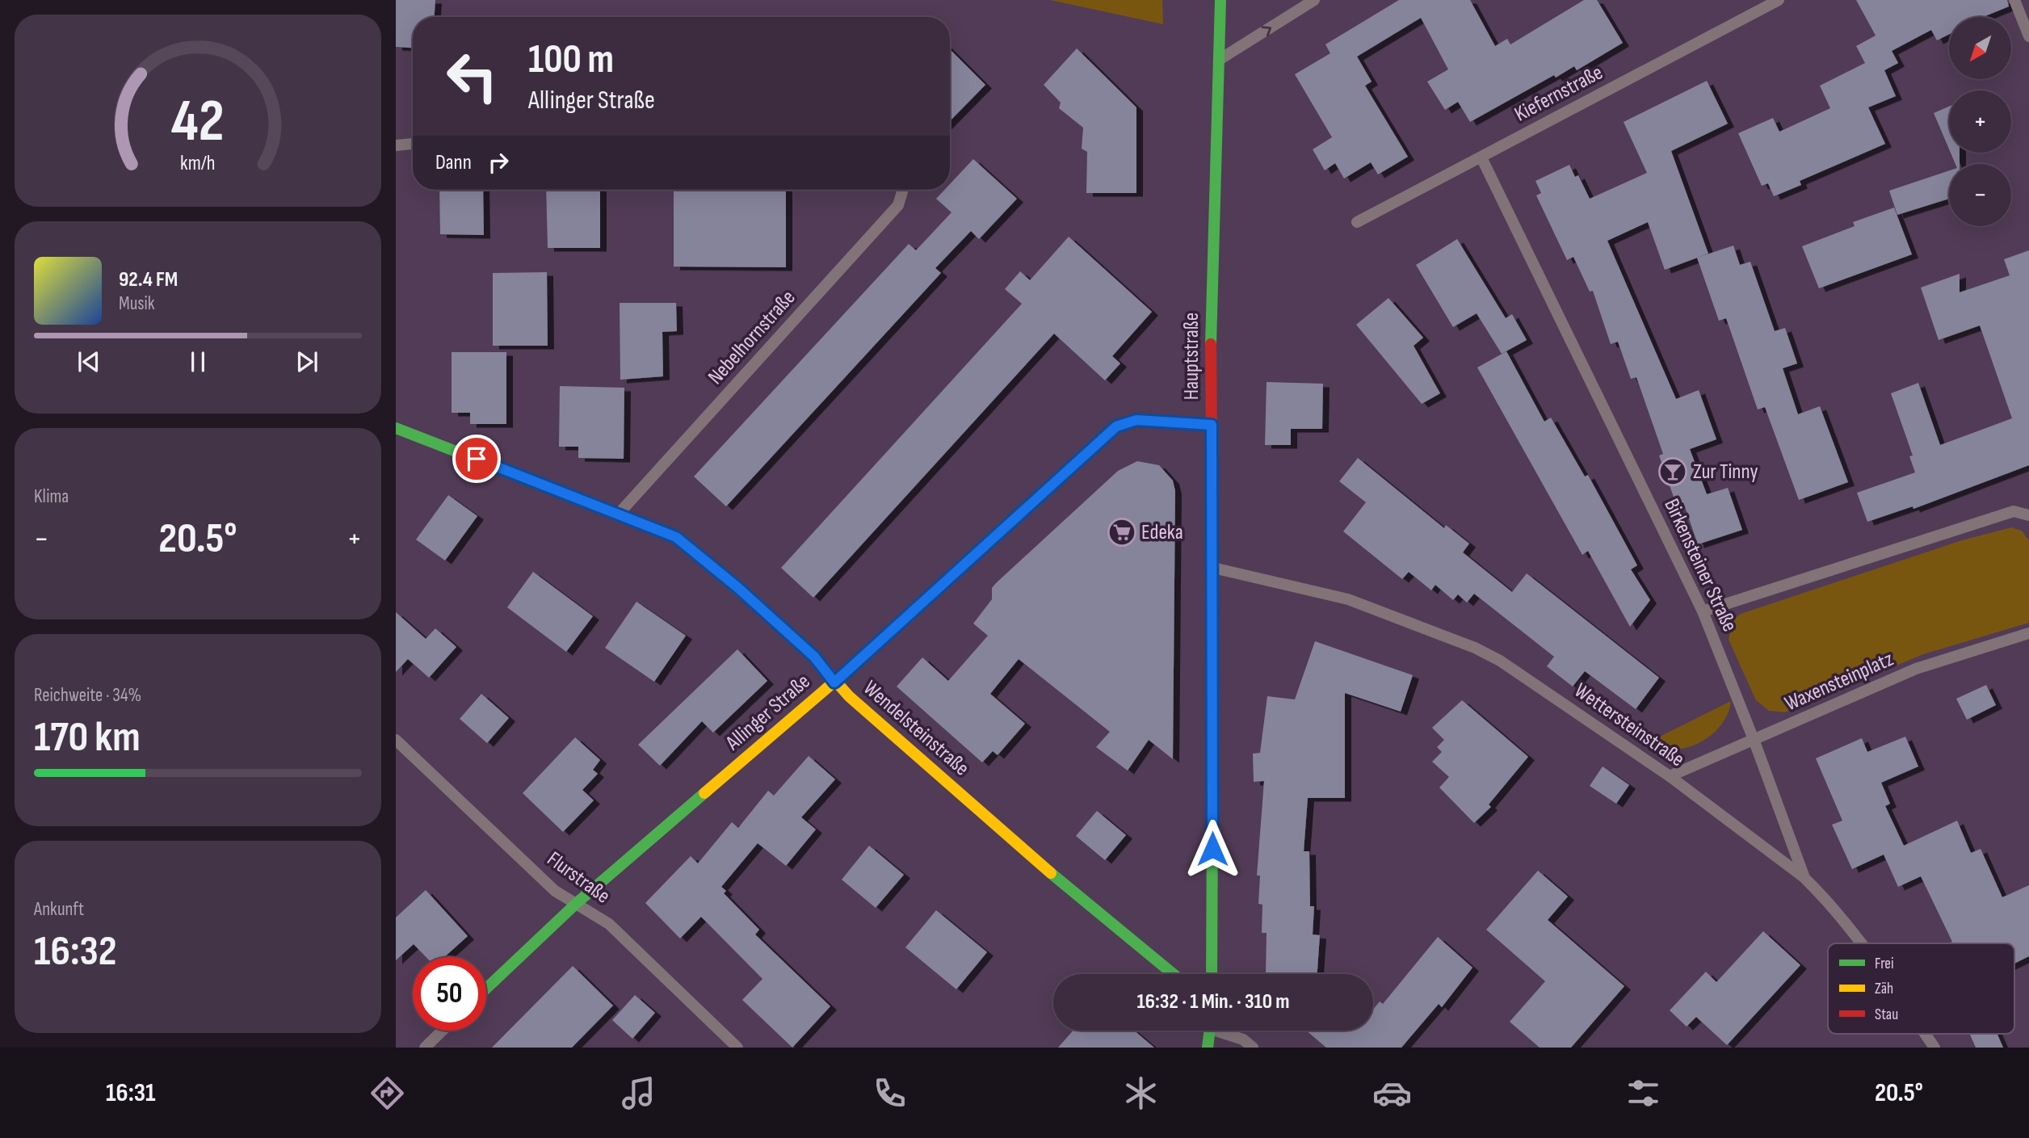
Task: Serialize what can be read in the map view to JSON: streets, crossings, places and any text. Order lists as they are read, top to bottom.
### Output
{
  "streets": {
    "street": [
      "Kiefernstraße",
      "Nebelhornstraße",
      "Hauptstraße",
      "Birkensteiner Straße",
      "Waxensteinplatz",
      "Allinger Straße",
      "Wettersteinstraße",
      "Wendelsteinstraße",
      "Flurstraße"
    ]
  },
  "crossings": [
    ["Kiefernstraße", "Birkensteiner Straße"],
    ["Nebelhornstraße", "Wendelsteinstraße"],
    ["Hauptstraße", "Allinger Straße"],
    ["Hauptstraße", "Wettersteinstraße"],
    ["Birkensteiner Straße", "Waxensteinplatz"],
    ["Birkensteiner Straße", "Wettersteinstraße"],
    ["Waxensteinplatz", "Wettersteinstraße"],
    ["Allinger Straße", "Wendelsteinstraße"],
    ["Allinger Straße", "Flurstraße"]
  ],
  "places": {
    "bar": ["Zur Tinny"],
    "supermarket": ["Edeka"]
  },
  "legend": ["Frei", "Zäh", "Stau"],
  "north": "bottom left",
  "page": {
    "map_buttons": ["+", "−"],
    "turn": ["100 m", "Allinger Straße"],
    "then": "Dann",
    "song": ["92.4 FM", "Musik"],
    "tile": [
      "Klima",
      ["Reichweite · 34%", "170 km"],
      ["Ankunft", "16:32"]
    ],
    "heat": ["−", "20.5°", "+"],
    "limit": "50",
    "trip": "16:32 · 1 Min. · 310 m",
    "tabs": ["16:31", "20.5°"],
    "gauge": ["42", "km/h"]
  }
}
